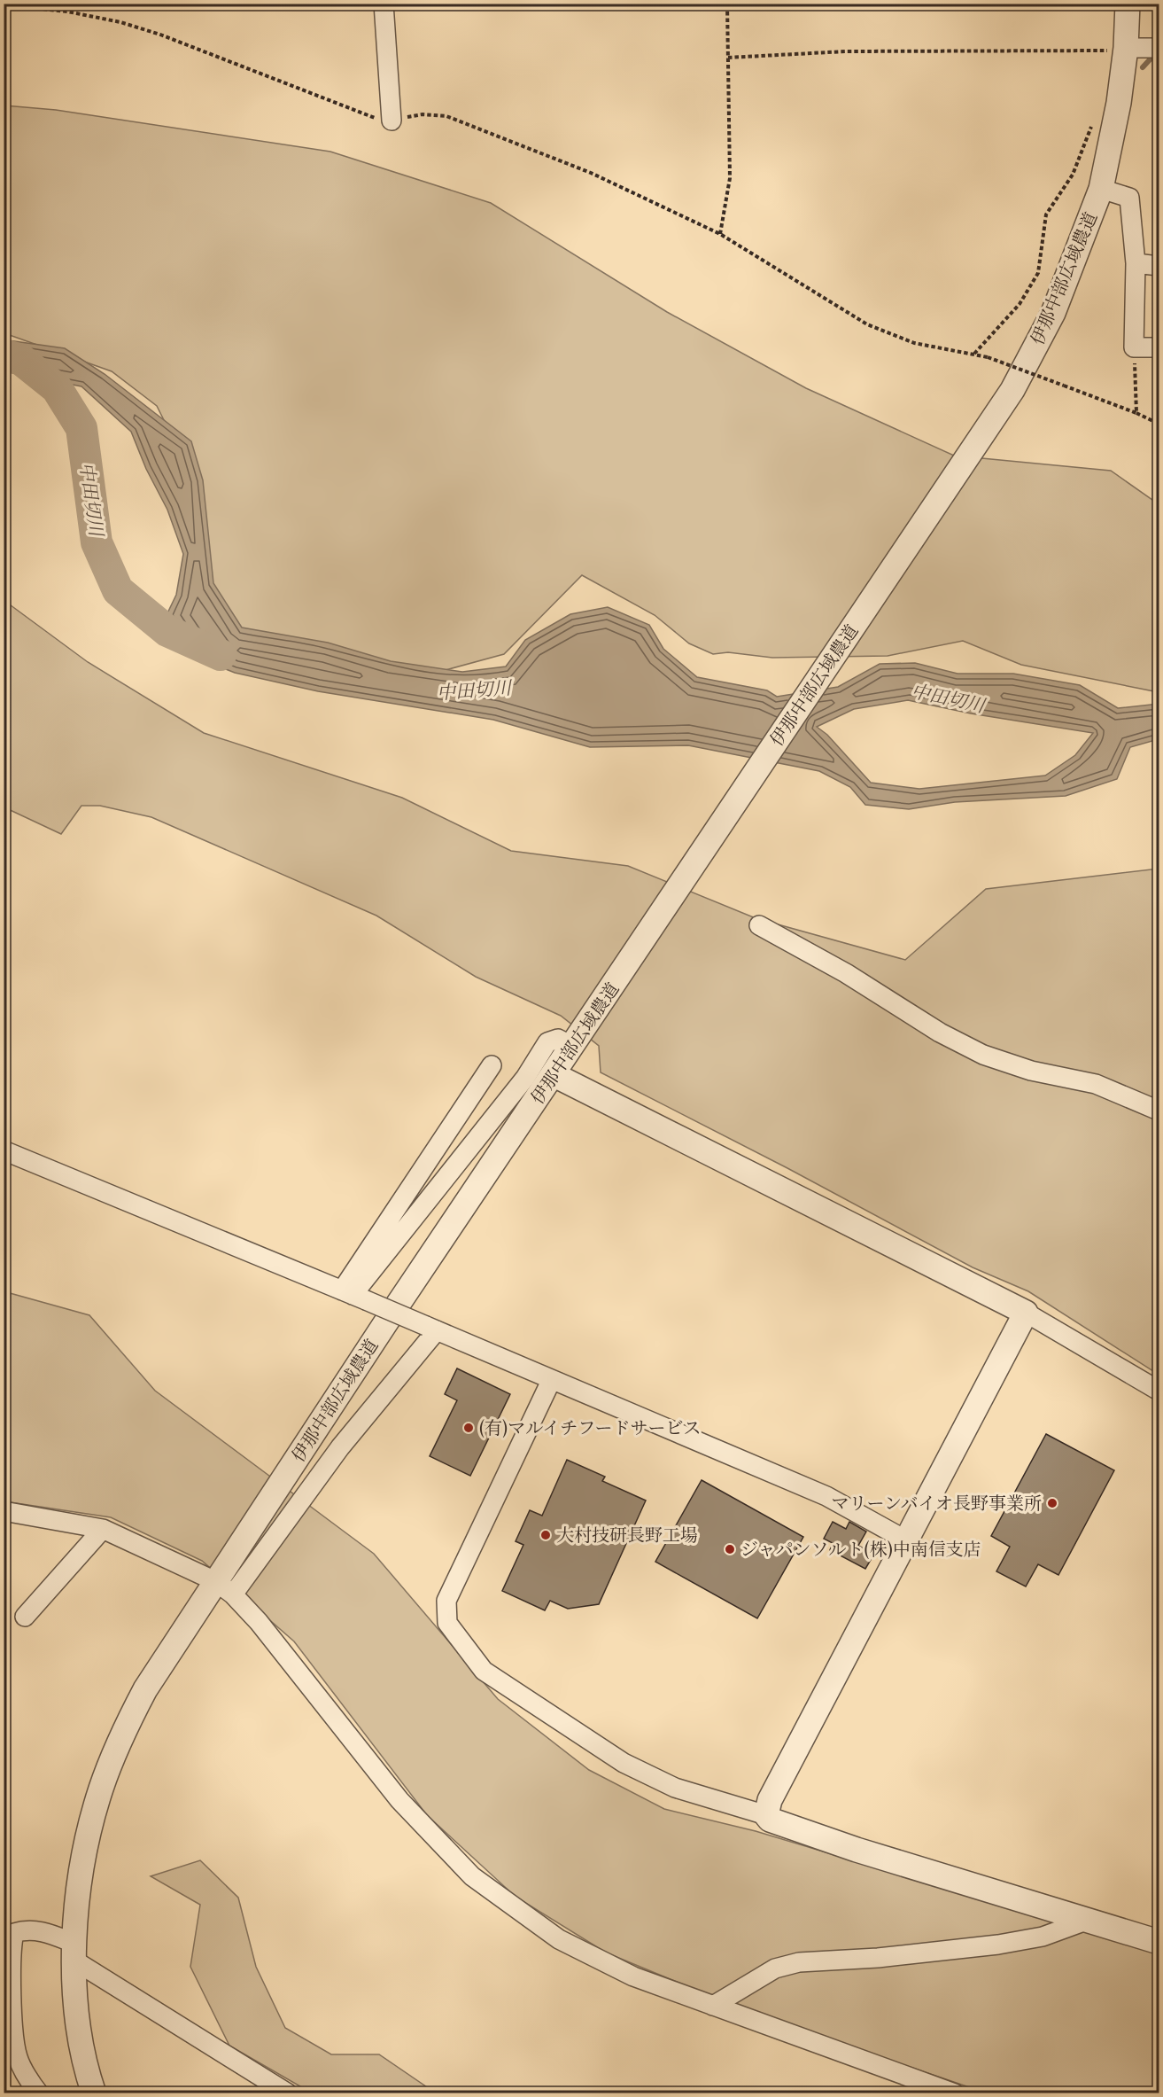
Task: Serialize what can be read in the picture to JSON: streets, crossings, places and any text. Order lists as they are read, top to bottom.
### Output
{
  "streets": {
    "street": ["伊那中部広域農道"]
  },
  "water": ["中田切川"],
  "places": [
    "(有)マルイチフードサービス",
    "マリーンバイオ長野事業所",
    "大村技研長野工場",
    "ジャパンソルト(株)中南信支店"
  ]
}
